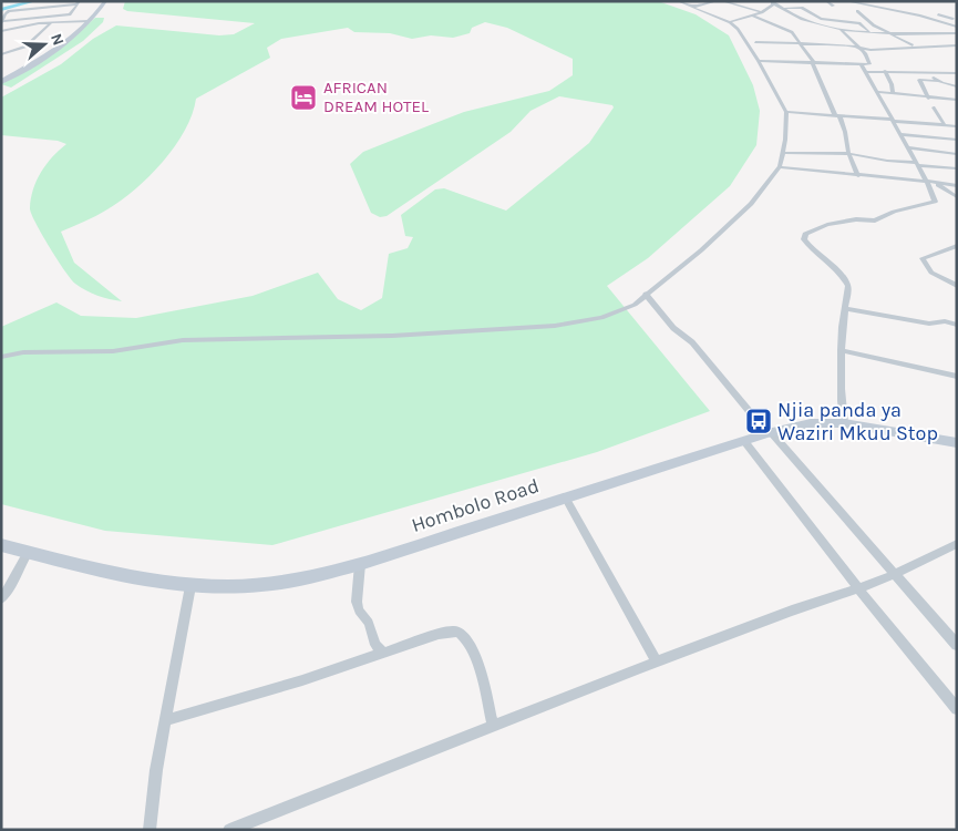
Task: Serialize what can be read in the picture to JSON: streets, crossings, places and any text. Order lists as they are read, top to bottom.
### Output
{
  "streets": {
    "street": ["Hombolo Road"]
  },
  "places": {
    "hotel": ["AFRICAN DREAM HOTEL"],
    "bus stop": ["Njia panda ya Waziri Mkuu Stop"]
  },
  "north": "right"
}
